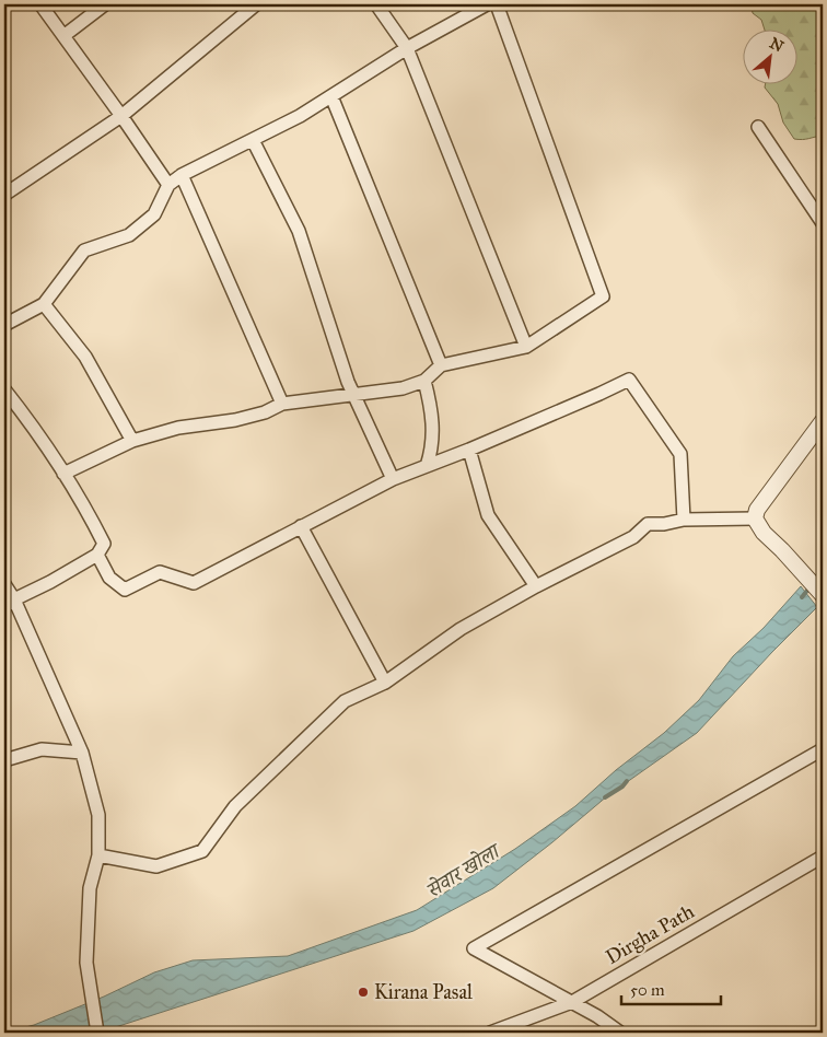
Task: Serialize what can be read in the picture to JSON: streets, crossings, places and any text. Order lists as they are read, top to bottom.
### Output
{
  "streets": {
    "street": ["Dirgha Path"]
  },
  "water": ["सेवार खोला"],
  "places": ["Kirana Pasal"],
  "scale_bar": "50 m",
  "north": "top right"
}
